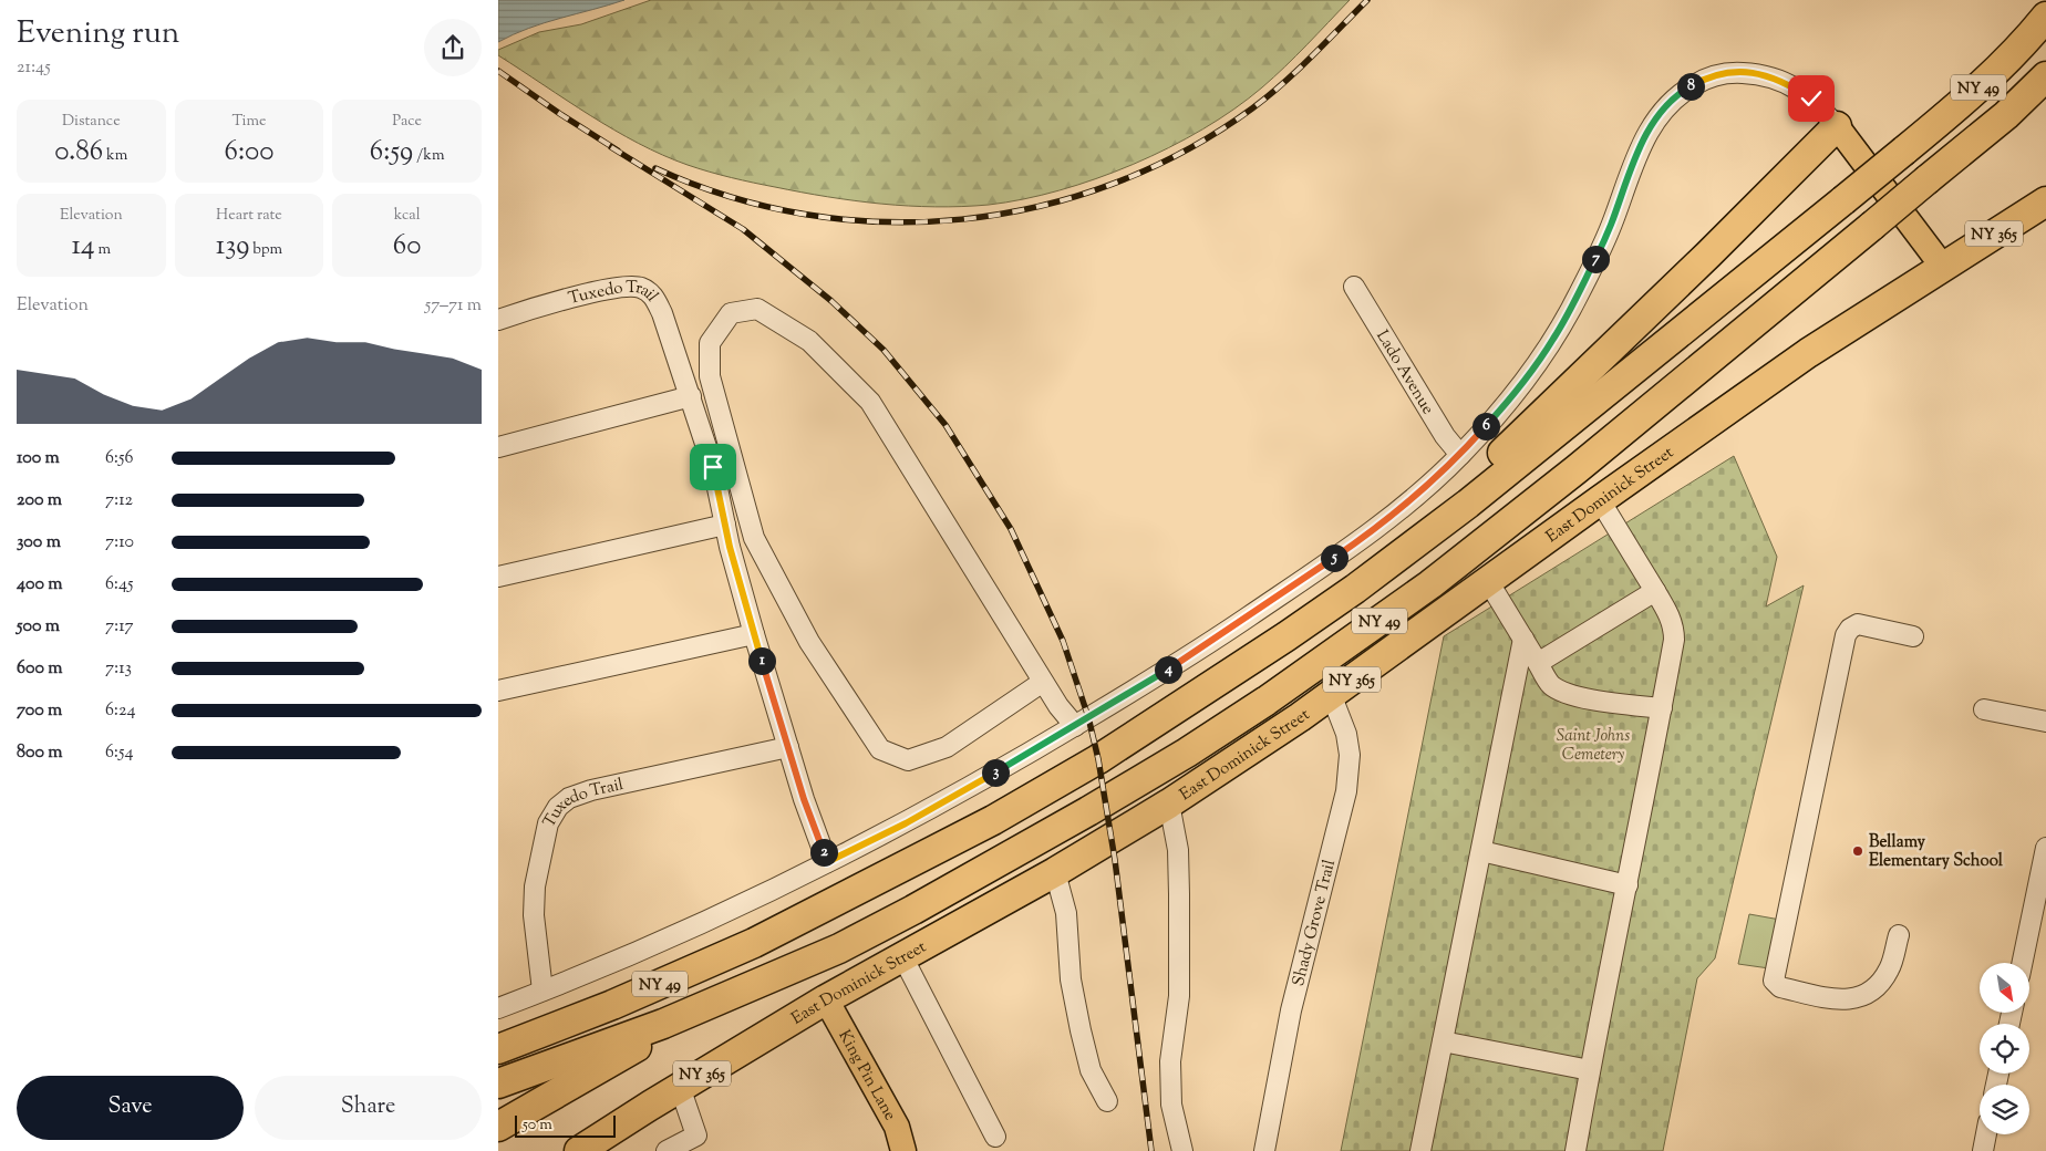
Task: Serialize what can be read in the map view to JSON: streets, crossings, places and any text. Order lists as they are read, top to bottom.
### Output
{
  "streets": {
    "highway": ["NY 49", "NY 365", "East Dominick Street"],
    "main road": ["King Pin Lane"],
    "street": ["Tuxedo Trail", "Lado Avenue", "Shady Grove Trail"]
  },
  "crossings": [
    ["East Dominick Street", "Shady Grove Trail"],
    ["East Dominick Street", "King Pin Lane"]
  ],
  "parks": ["Saint Johns Cemetery"],
  "places": ["Bellamy Elementary School"],
  "scale_bar": "50 m",
  "north": "bottom right",
  "page": {
    "heading": ["Evening run", "21:45"],
    "pins": [
      "8",
      "7",
      "6",
      "5",
      "1",
      "4",
      "3",
      "2"
    ],
    "stats": [
      ["Distance", "0.86 km"],
      ["Time", "6:00"],
      ["Pace", "6:59 /km"],
      ["Elevation", "14 m"],
      ["Heart rate", "139 bpm"],
      ["kcal", "60"]
    ],
    "chart": ["Elevation", "57–71 m"],
    "list": [
      {
        "name": "100 m",
        "note": "6:56"
      },
      {
        "name": "200 m",
        "note": "7:12"
      },
      {
        "name": "300 m",
        "note": "7:10"
      },
      {
        "name": "400 m",
        "note": "6:45"
      },
      {
        "name": "500 m",
        "note": "7:17"
      },
      {
        "name": "600 m",
        "note": "7:13"
      },
      {
        "name": "700 m",
        "note": "6:24"
      },
      {
        "name": "800 m",
        "note": "6:54"
      }
    ],
    "buttons": ["Save", "Share"],
    "scale": "50 m"
  }
}
